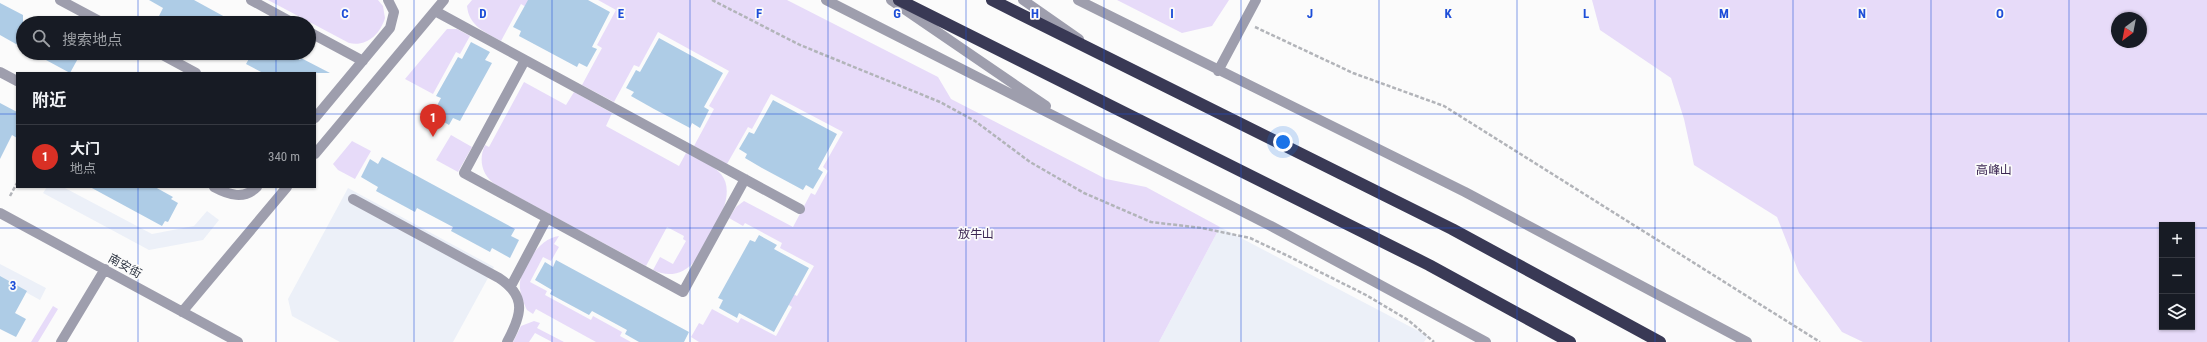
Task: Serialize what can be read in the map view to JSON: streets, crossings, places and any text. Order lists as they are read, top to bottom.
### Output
{
  "streets": {
    "street": ["南安街"]
  },
  "parks": ["高峰山", "放牛山"],
  "north": "bottom left",
  "page": {
    "search": "搜索地点",
    "heading": "附近",
    "pins": "1",
    "list": [
      {
        "mark": "1",
        "name": "大门",
        "note": "地点",
        "value": "340 m"
      }
    ],
    "map_buttons": ["+", "−"]
  },
  "grid": {
    "columns": [
      "C",
      "D",
      "E",
      "F",
      "G",
      "H",
      "I",
      "J",
      "K",
      "L",
      "M",
      "N",
      "O"
    ],
    "rows": ["3"]
  }
}
